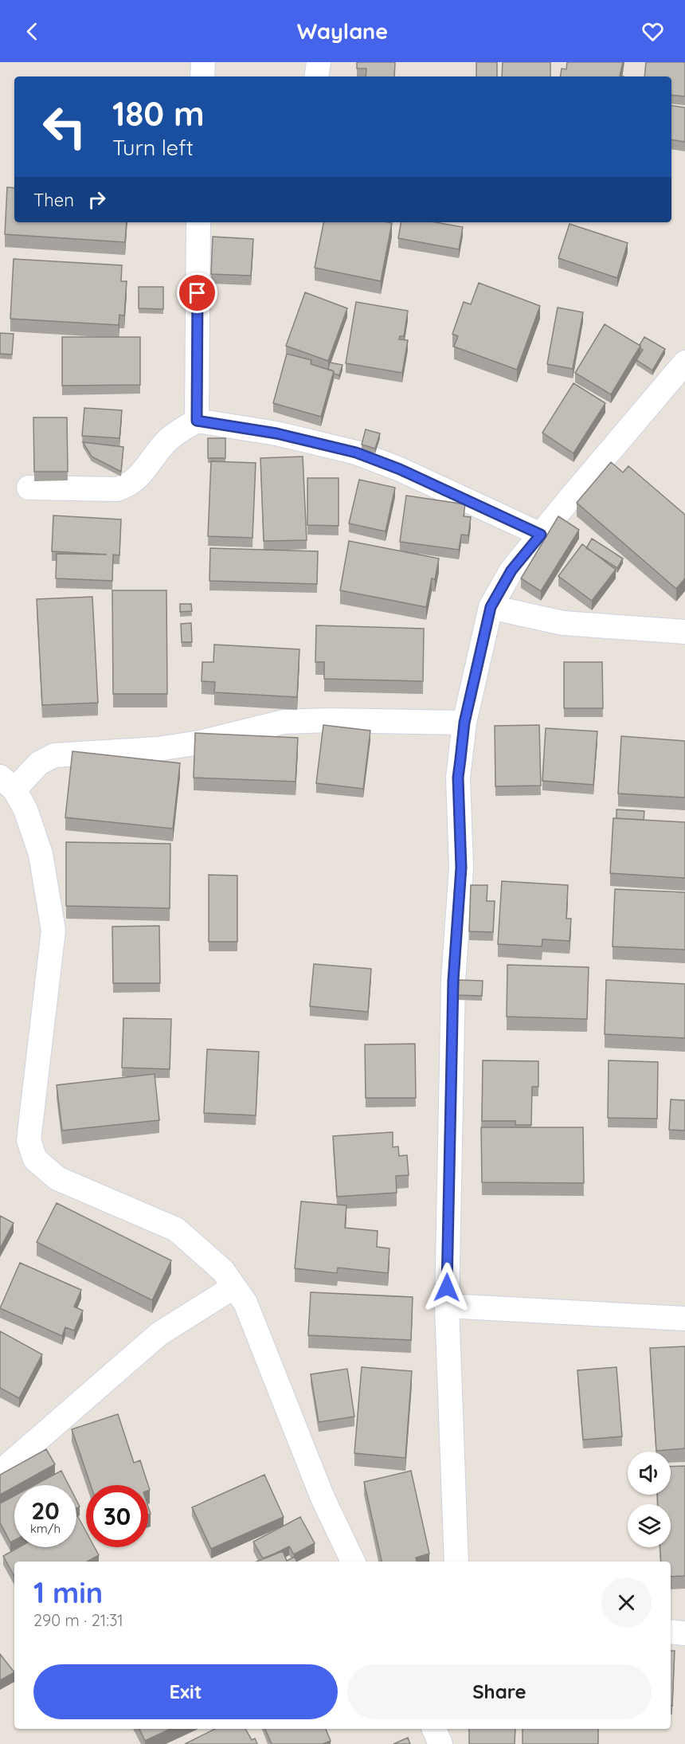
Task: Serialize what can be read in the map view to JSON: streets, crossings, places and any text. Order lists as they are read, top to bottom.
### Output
{
  "page": {
    "header": "Waylane",
    "turn": ["180 m", "Turn left"],
    "then": "Then",
    "speed": "20 km/h",
    "limit": "30",
    "heading": ["1 min", "290 m · 21:31"],
    "buttons": ["Exit", "Share"]
  }
}
